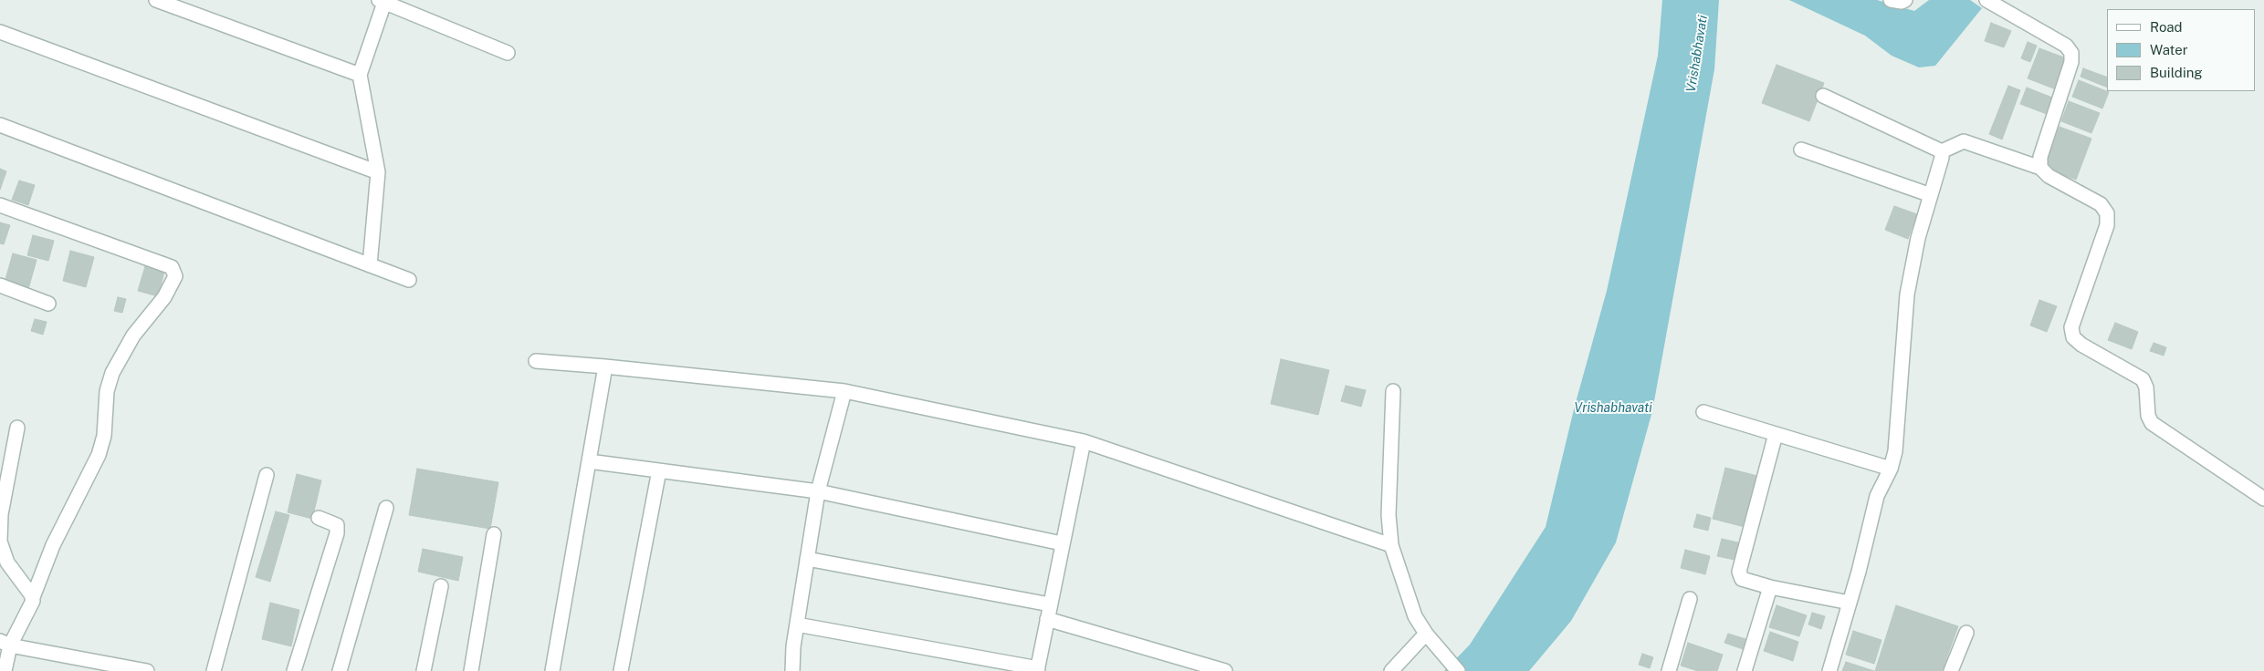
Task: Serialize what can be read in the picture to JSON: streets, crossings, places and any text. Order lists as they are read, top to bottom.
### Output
{
  "water": ["Vrishabhavati"],
  "legend": ["Road", "Water", "Building"]
}
